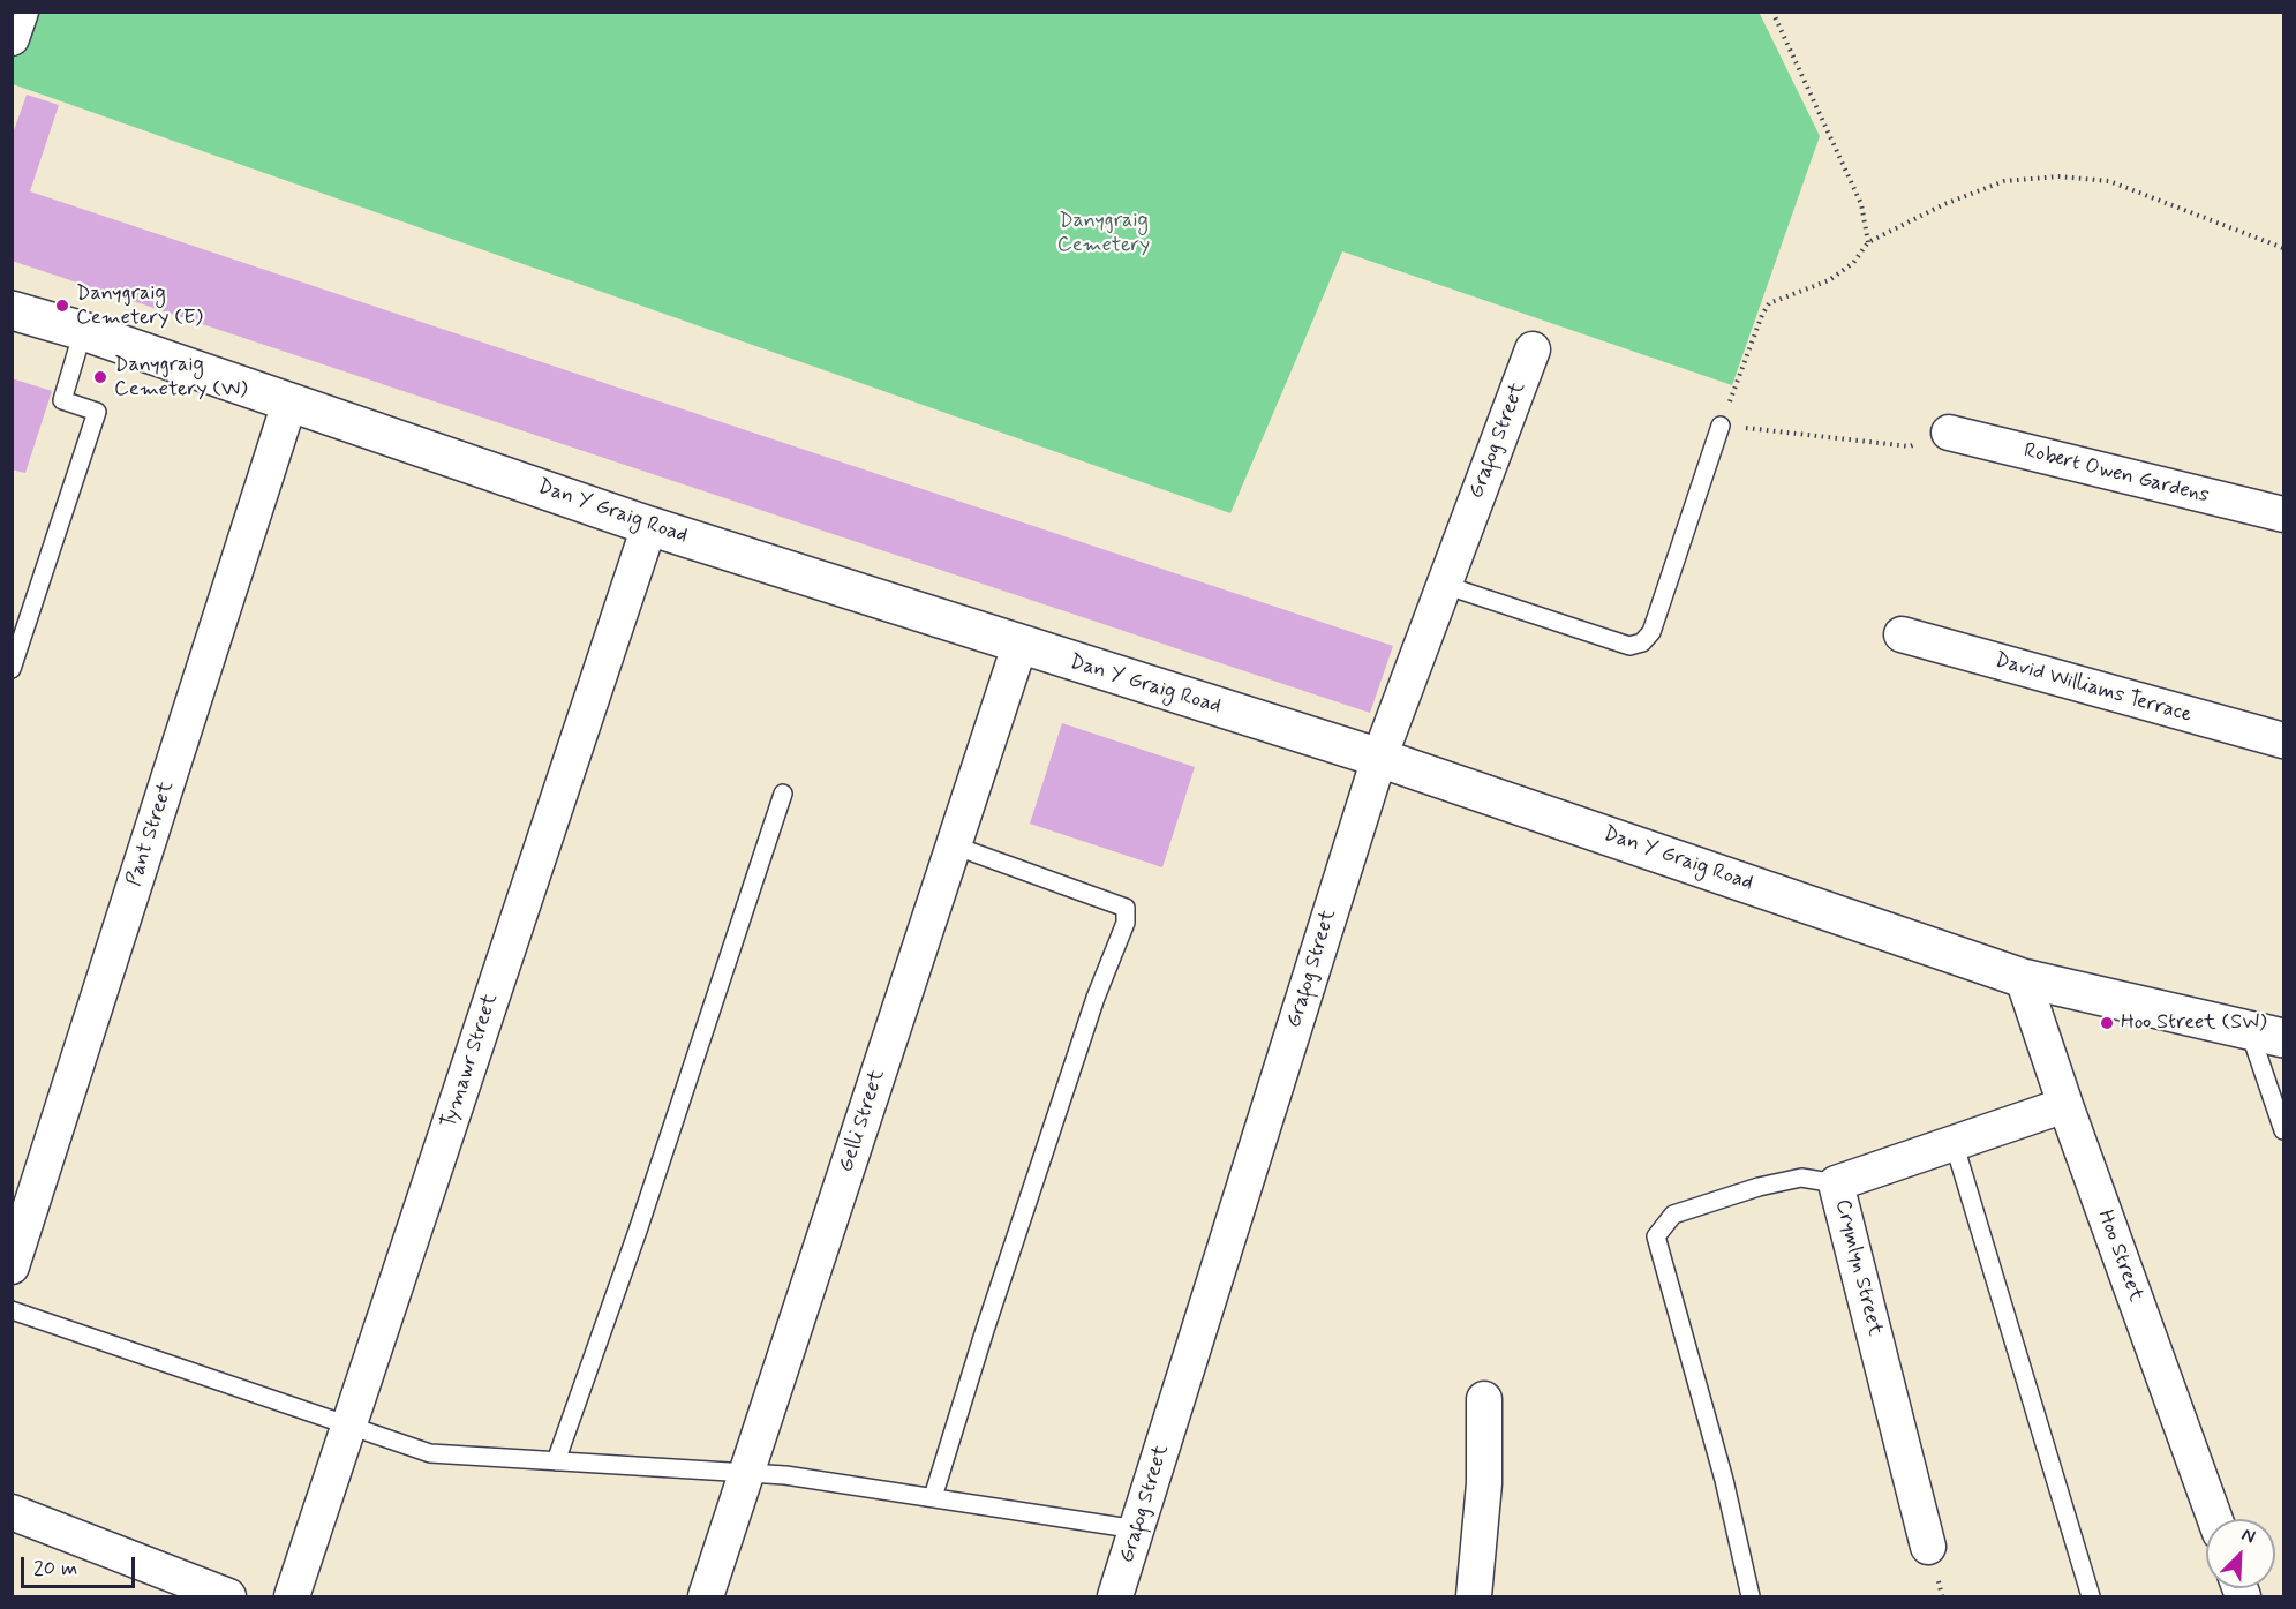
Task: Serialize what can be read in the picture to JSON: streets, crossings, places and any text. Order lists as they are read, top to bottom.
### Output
{
  "streets": {
    "street": [
      "Grafog Street",
      "Robert Owen Gardens",
      "Dan Y Graig Road",
      "David Williams Terrace",
      "Pant Street",
      "Tymawr Street",
      "Gelli Street",
      "Hoo Street",
      "Crymlyn Street"
    ]
  },
  "crossings": [
    ["Grafog Street", "Dan Y Graig Road"],
    ["Dan Y Graig Road", "Pant Street"],
    ["Dan Y Graig Road", "Tymawr Street"],
    ["Dan Y Graig Road", "Gelli Street"],
    ["Dan Y Graig Road", "Hoo Street"],
    ["Hoo Street", "Crymlyn Street"]
  ],
  "parks": ["Danygraig Cemetery"],
  "places": ["Danygraig Cemetery (E)", "Danygraig Cemetery (W)", "Hoo Street (SW)"],
  "scale_bar": "20 m",
  "north": "top right"
}
